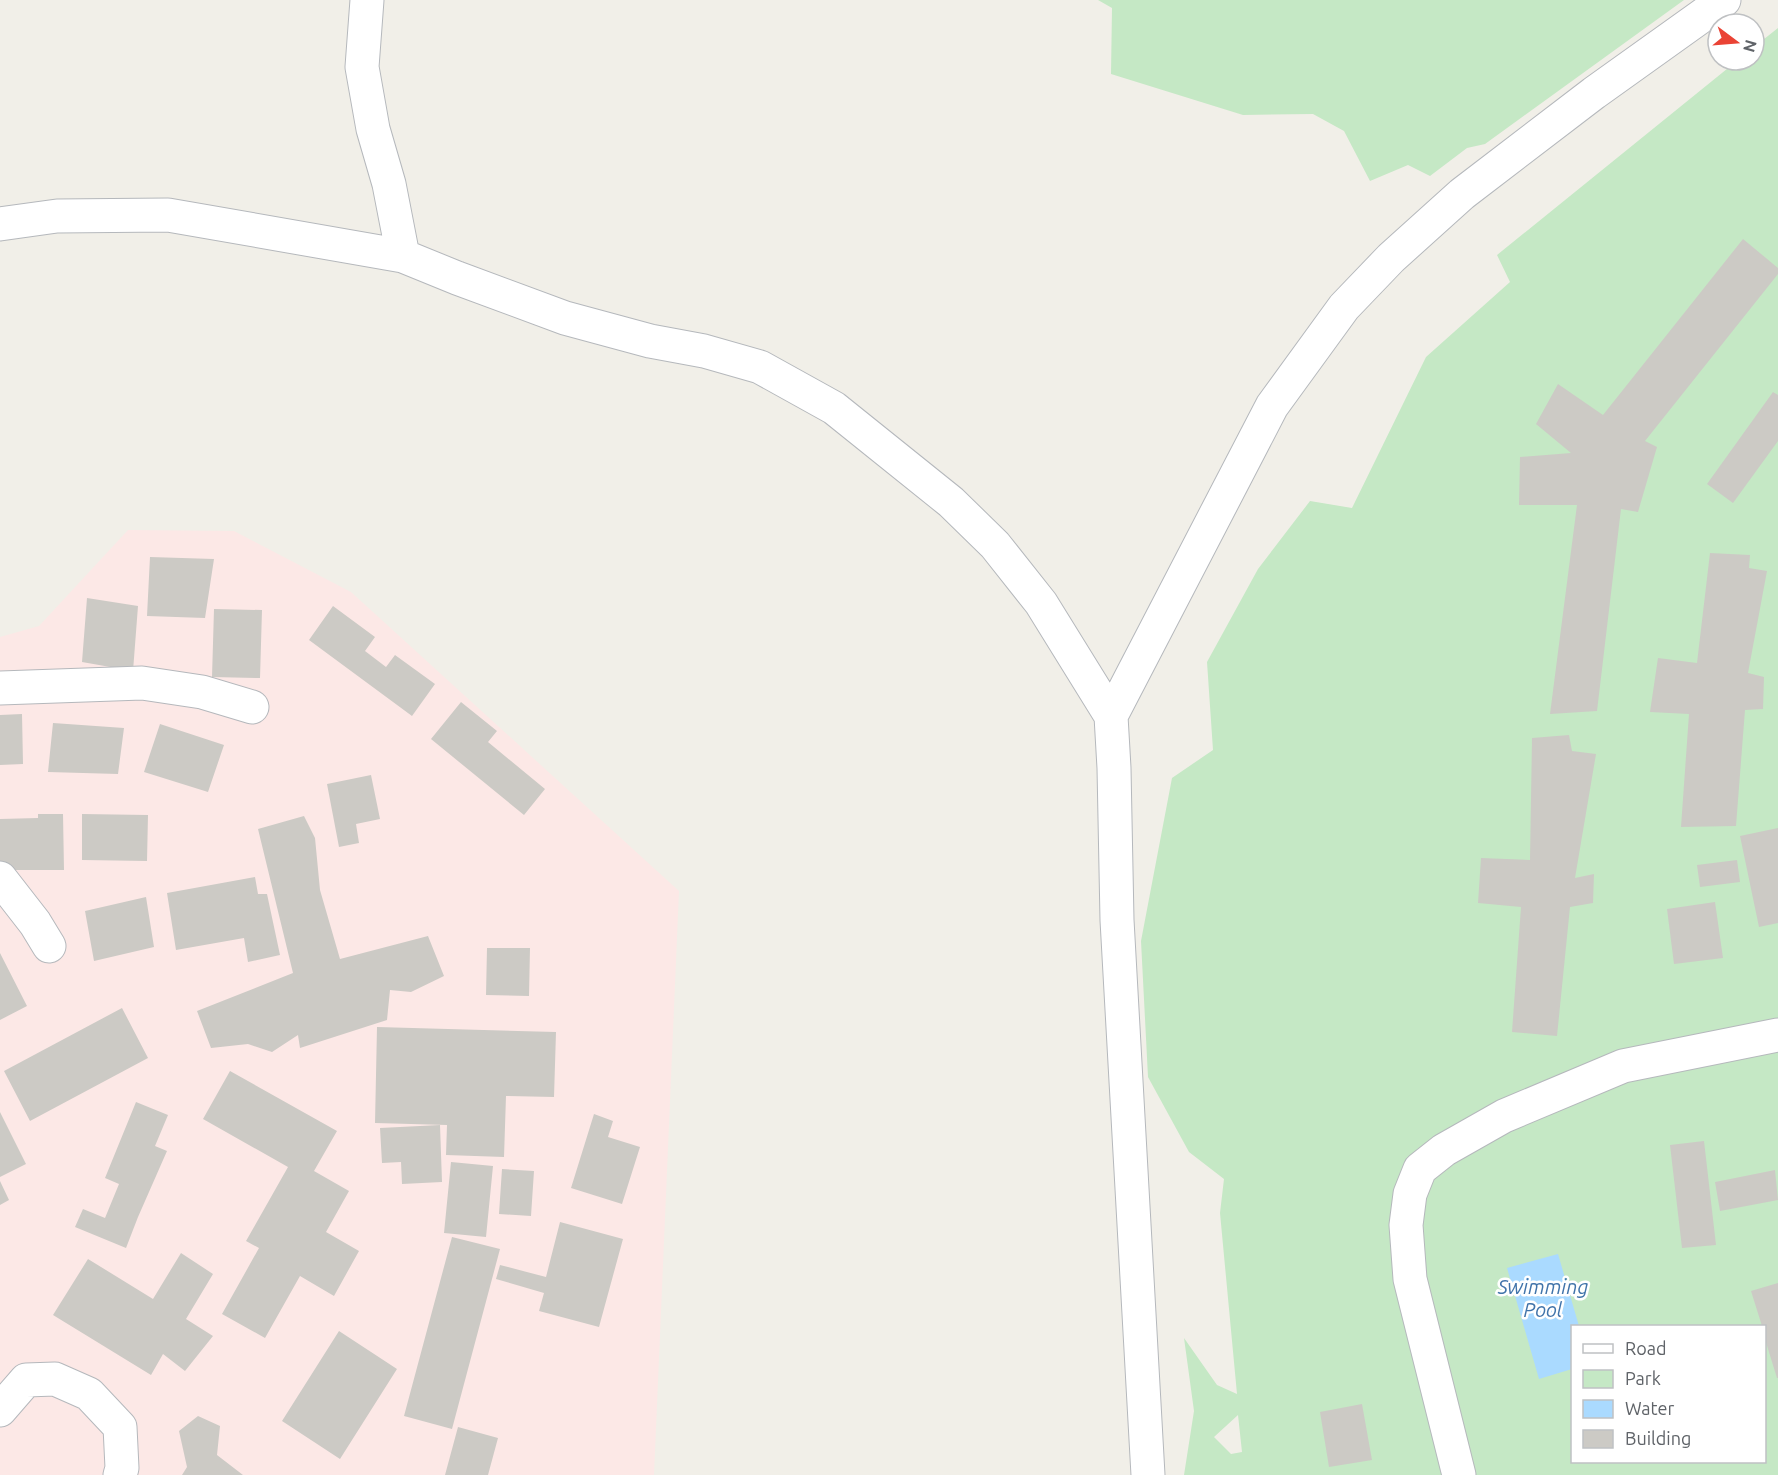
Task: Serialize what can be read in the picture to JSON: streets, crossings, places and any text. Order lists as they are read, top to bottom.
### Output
{
  "water": ["Swimming Pool"],
  "legend": [
    "Road",
    "Park",
    "Water",
    "Building"
  ],
  "north": "right"
}
